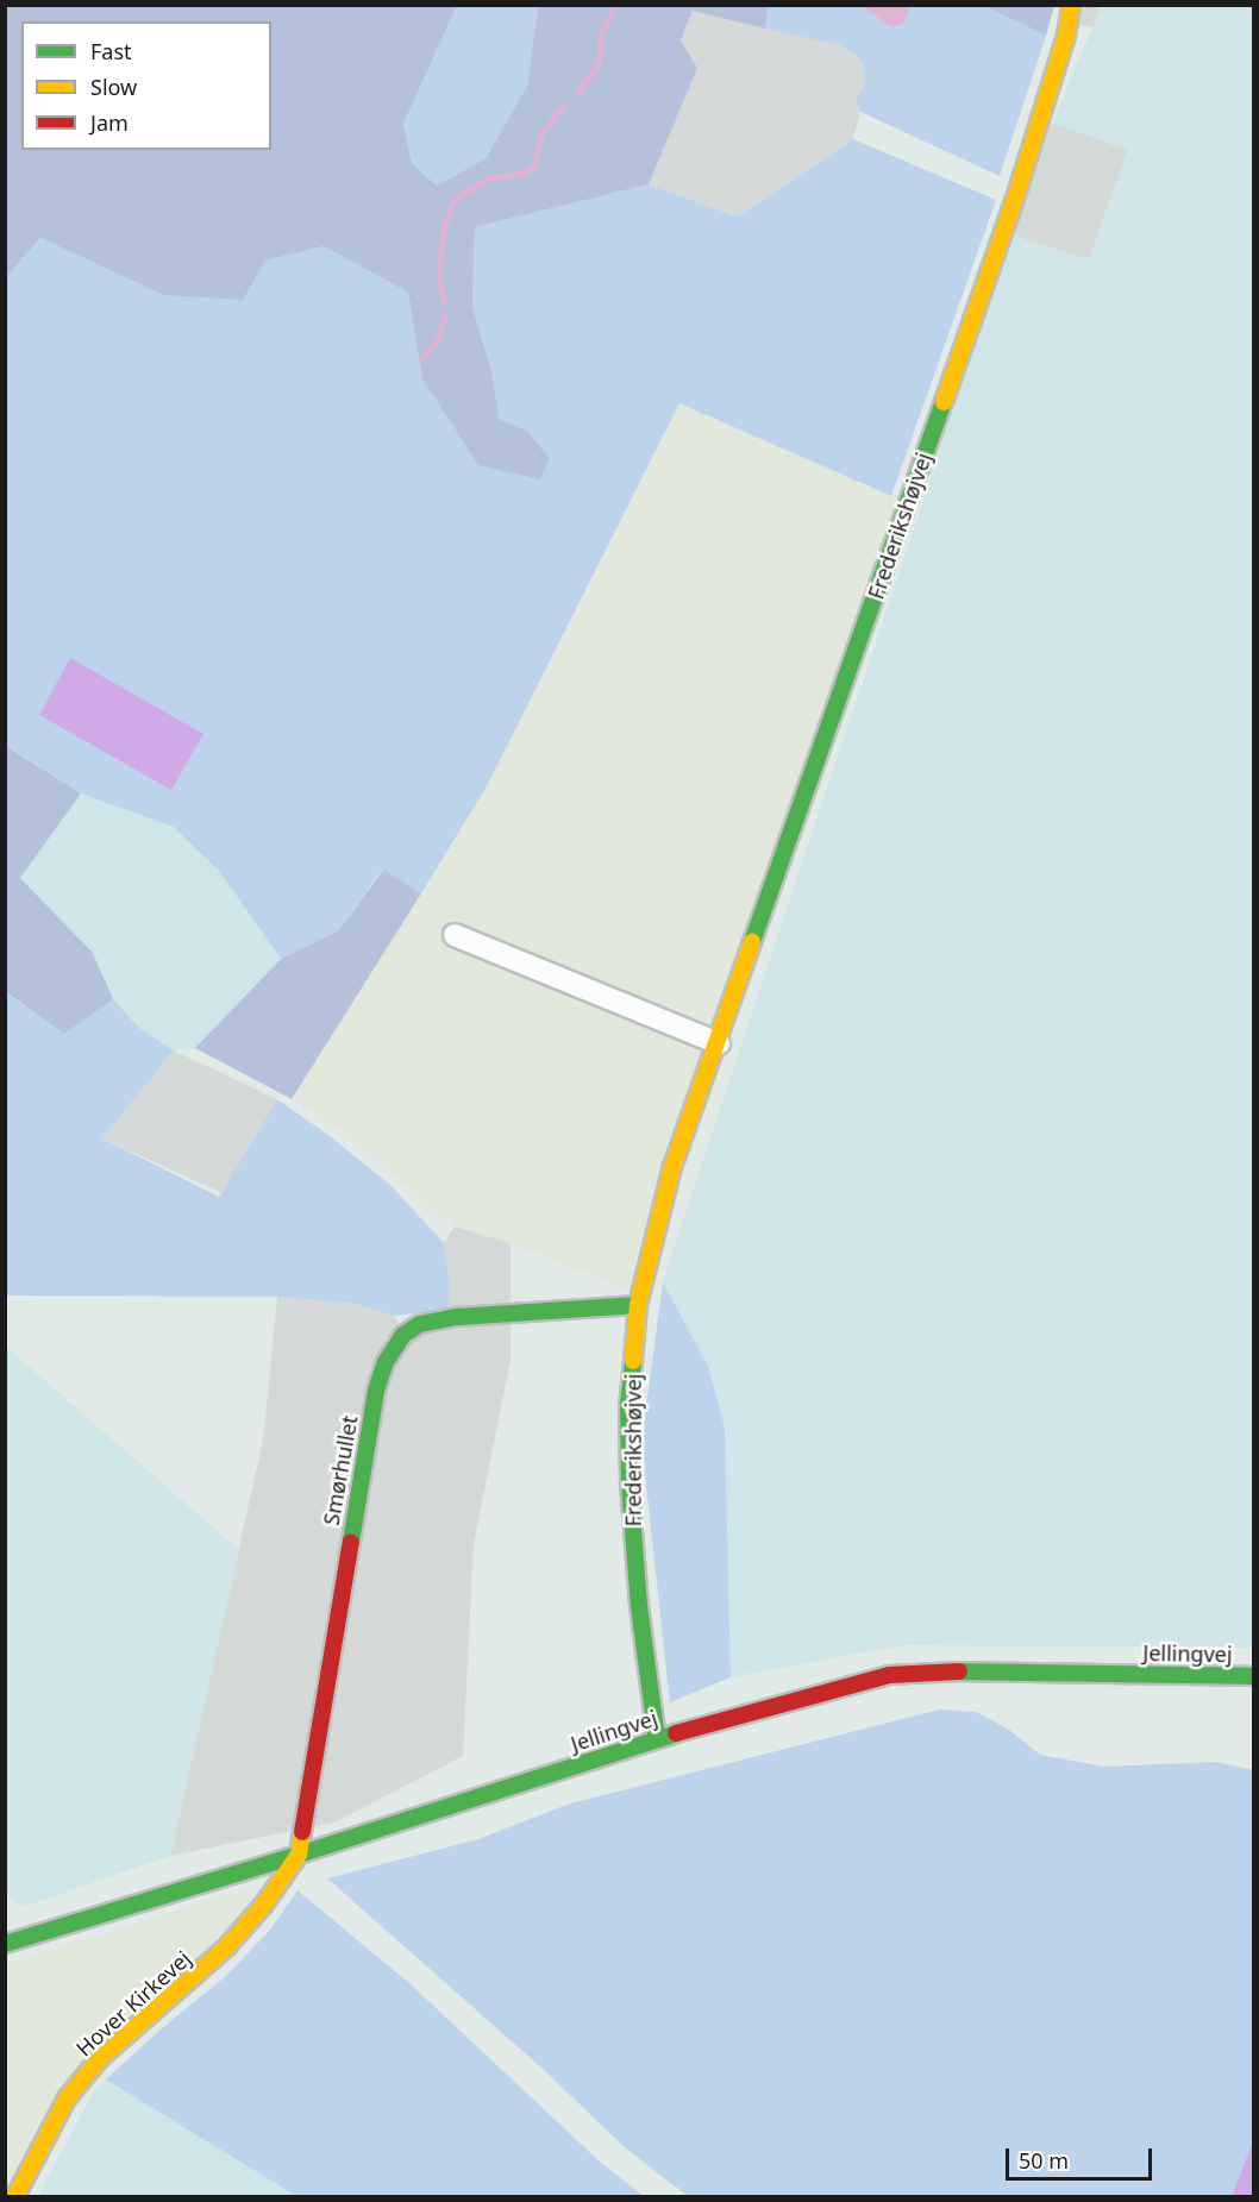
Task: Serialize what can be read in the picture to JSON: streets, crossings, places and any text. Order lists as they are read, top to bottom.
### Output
{
  "streets": {
    "street": [
      "Frederikshøjvej",
      "Smørhullet",
      "Jellingvej",
      "Hover Kirkevej"
    ]
  },
  "crossings": [
    ["Frederikshøjvej", "Smørhullet"],
    ["Frederikshøjvej", "Jellingvej"],
    ["Smørhullet", "Jellingvej"],
    ["Smørhullet", "Hover Kirkevej"],
    ["Jellingvej", "Hover Kirkevej"]
  ],
  "legend": ["Fast", "Slow", "Jam"],
  "scale_bar": "50 m"
}
